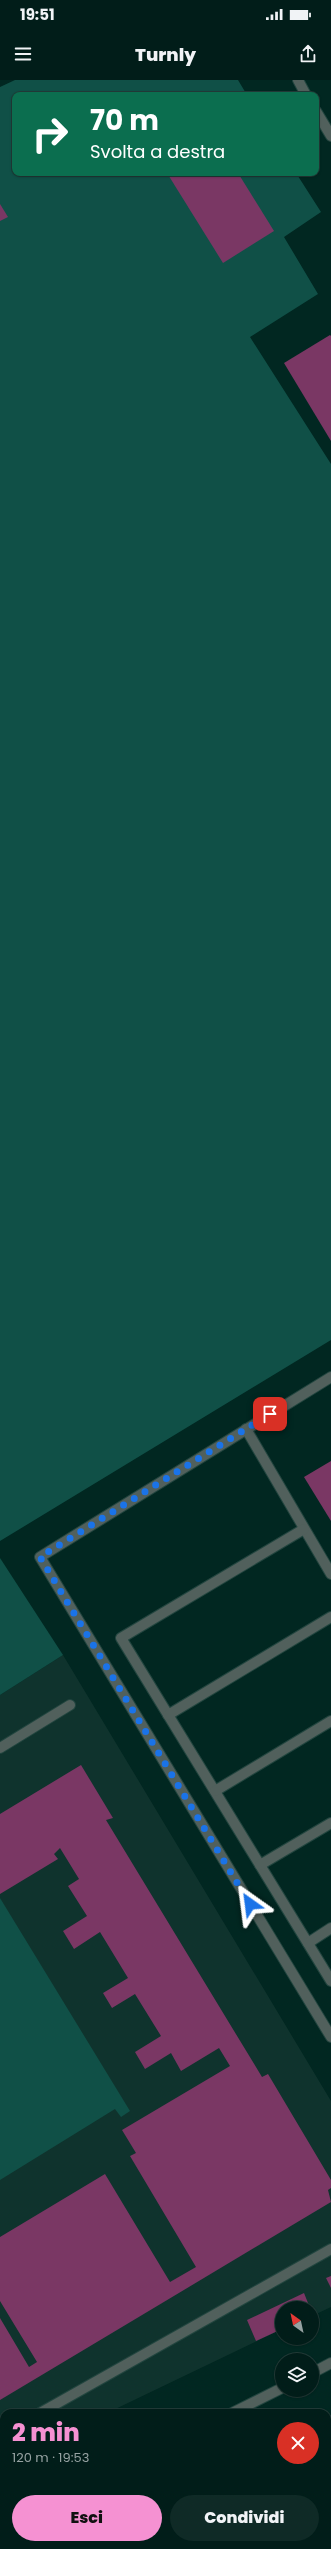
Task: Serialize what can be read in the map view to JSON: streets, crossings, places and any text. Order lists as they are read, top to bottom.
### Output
{
  "north": "top left",
  "page": {
    "status": "19:51",
    "header": "Turnly",
    "turn": ["70 m", "Svolta a destra"],
    "heading": ["2 min", "120 m · 19:53"],
    "buttons": ["Esci", "Condividi"]
  }
}
